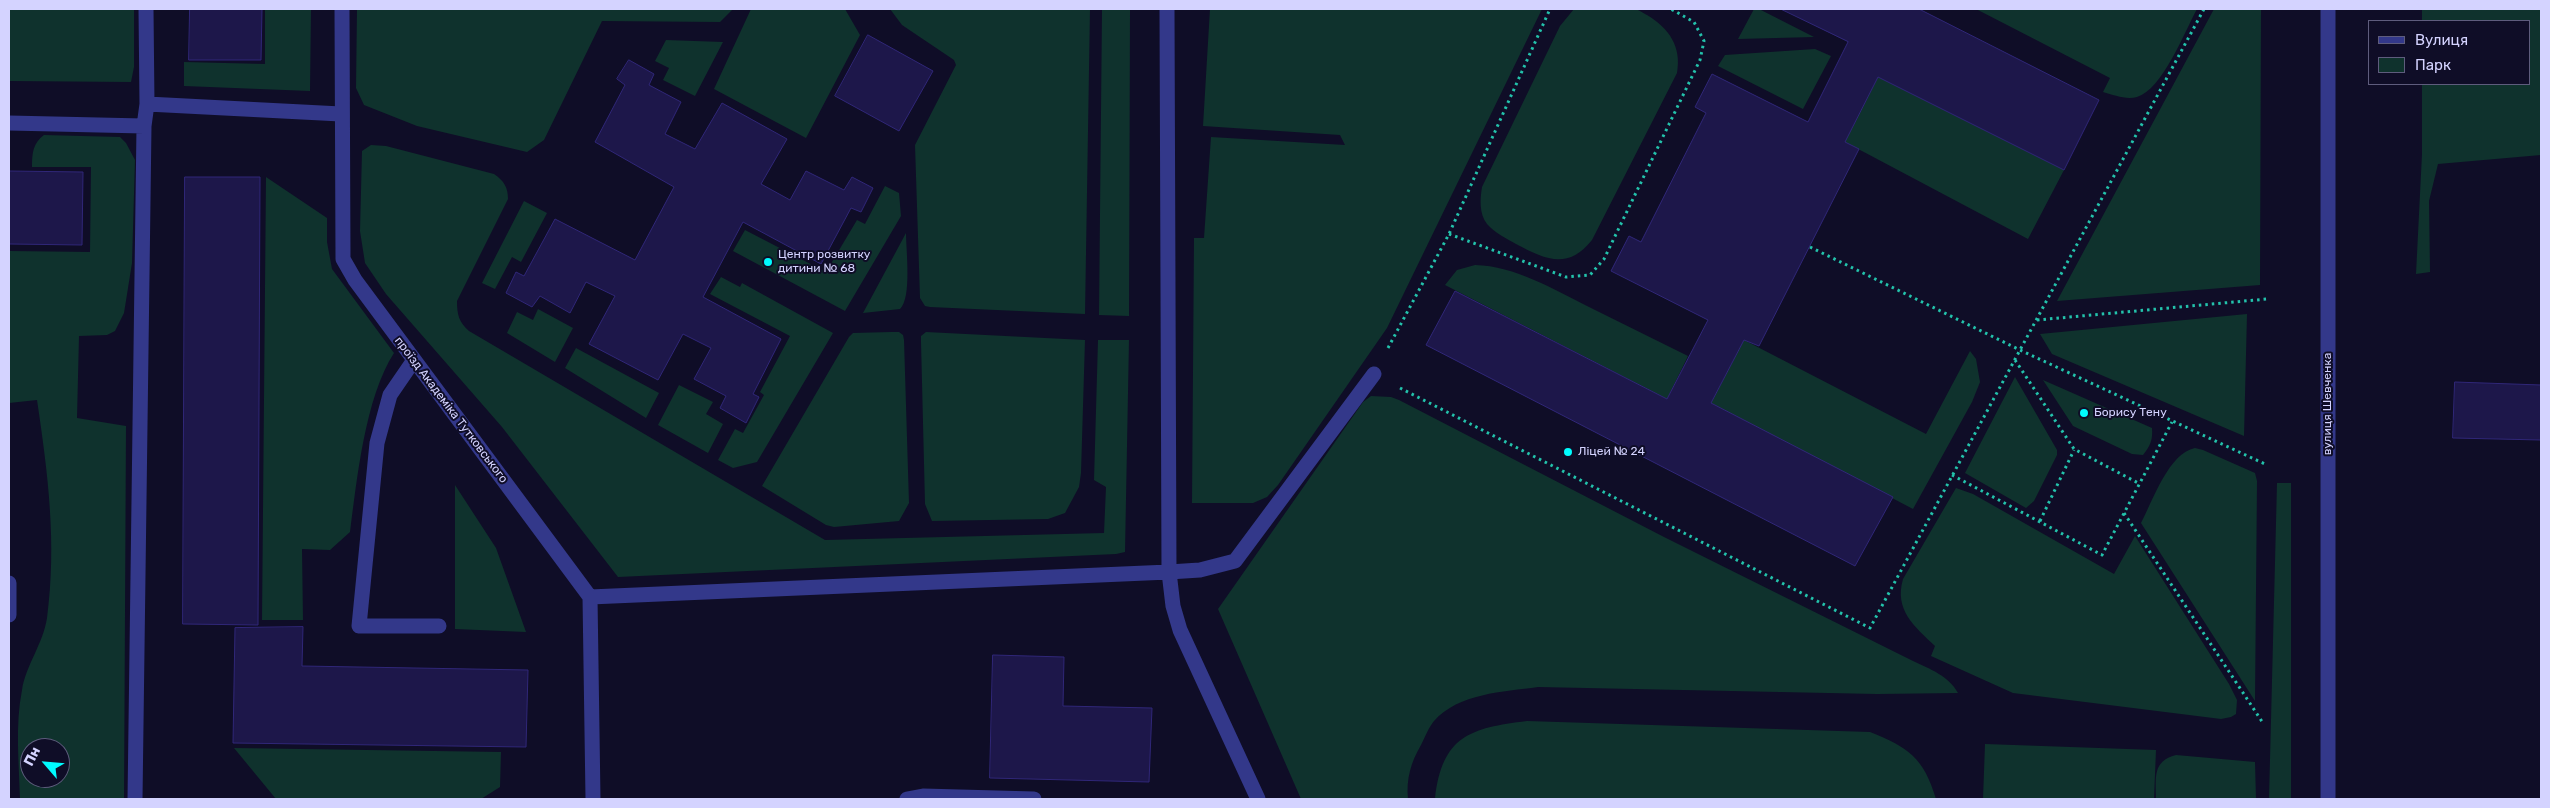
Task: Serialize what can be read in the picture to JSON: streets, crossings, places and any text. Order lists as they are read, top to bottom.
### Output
{
  "streets": {
    "street": ["вулиця Шевченка", "проїзд Академіка Тутковського"]
  },
  "places": ["Центр розвитку дитини № 68", "Борису Тену", "Ліцей № 24"],
  "legend": ["Вулиця", "Парк"],
  "north": "top left"
}
